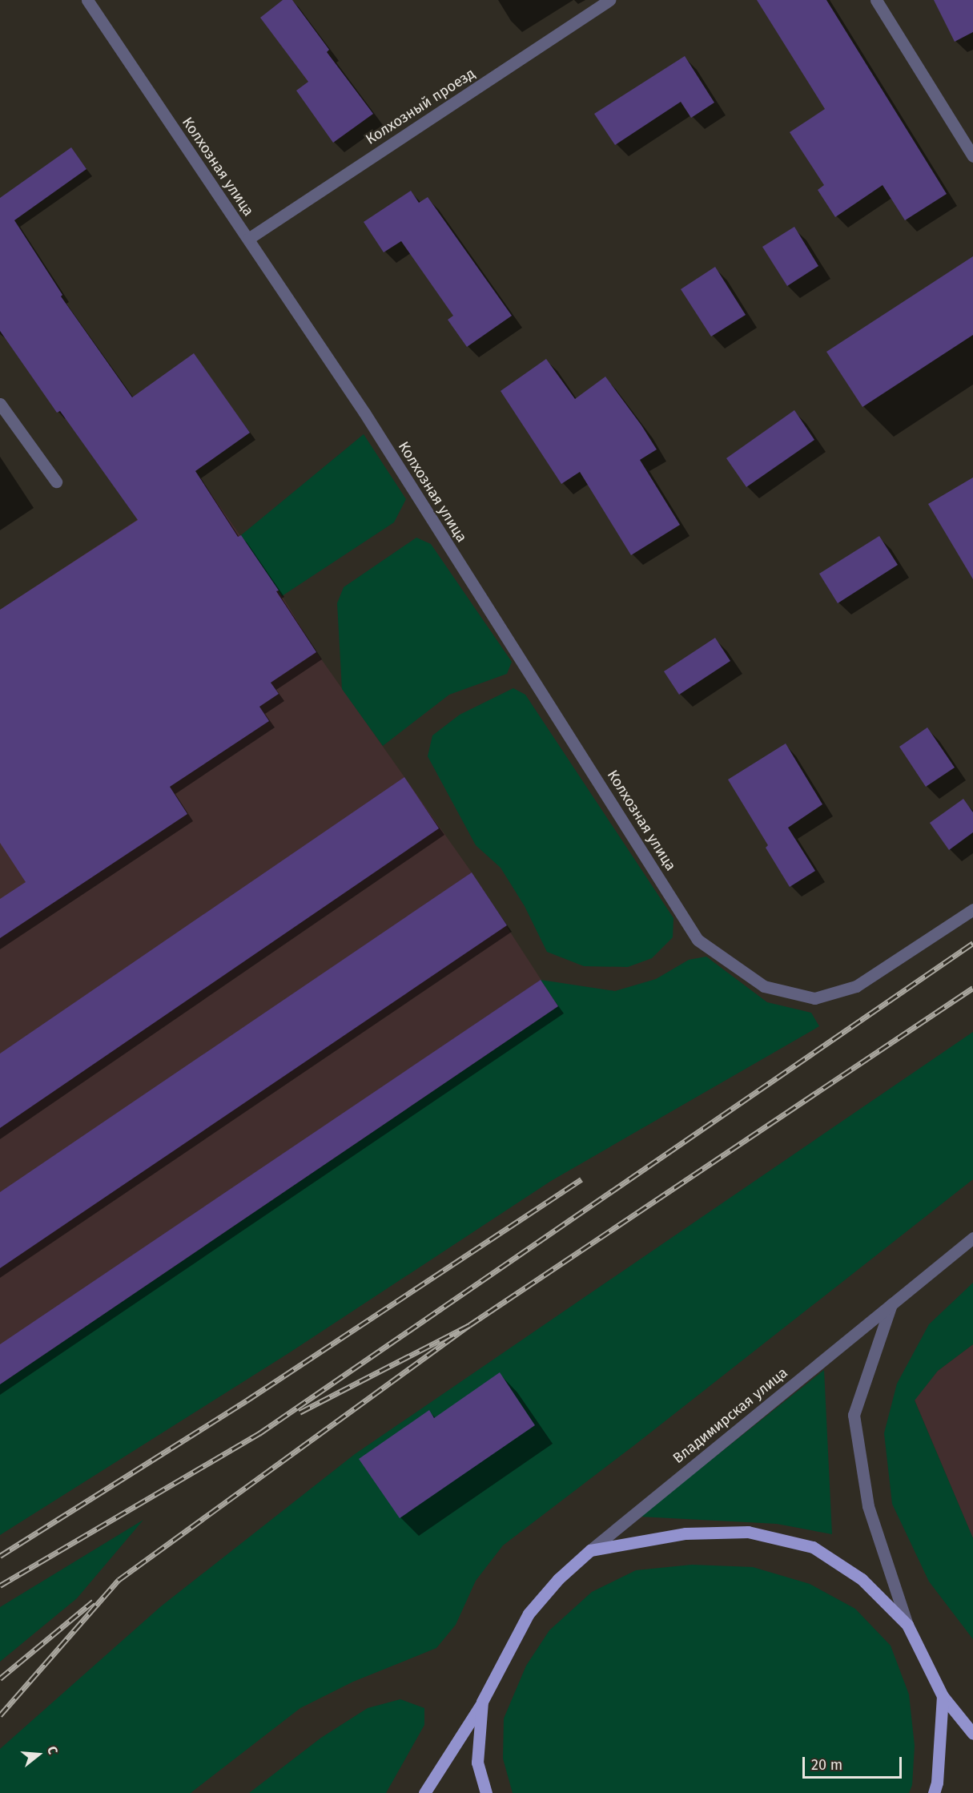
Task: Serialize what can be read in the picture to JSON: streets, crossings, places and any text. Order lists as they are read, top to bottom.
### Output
{
  "streets": {
    "street": ["Колхозный проезд", "Колхозная улица", "Владимирская улица"]
  },
  "crossings": [
    ["Колхозный проезд", "Колхозная улица"]
  ],
  "scale_bar": "20 m",
  "north": "right"
}
